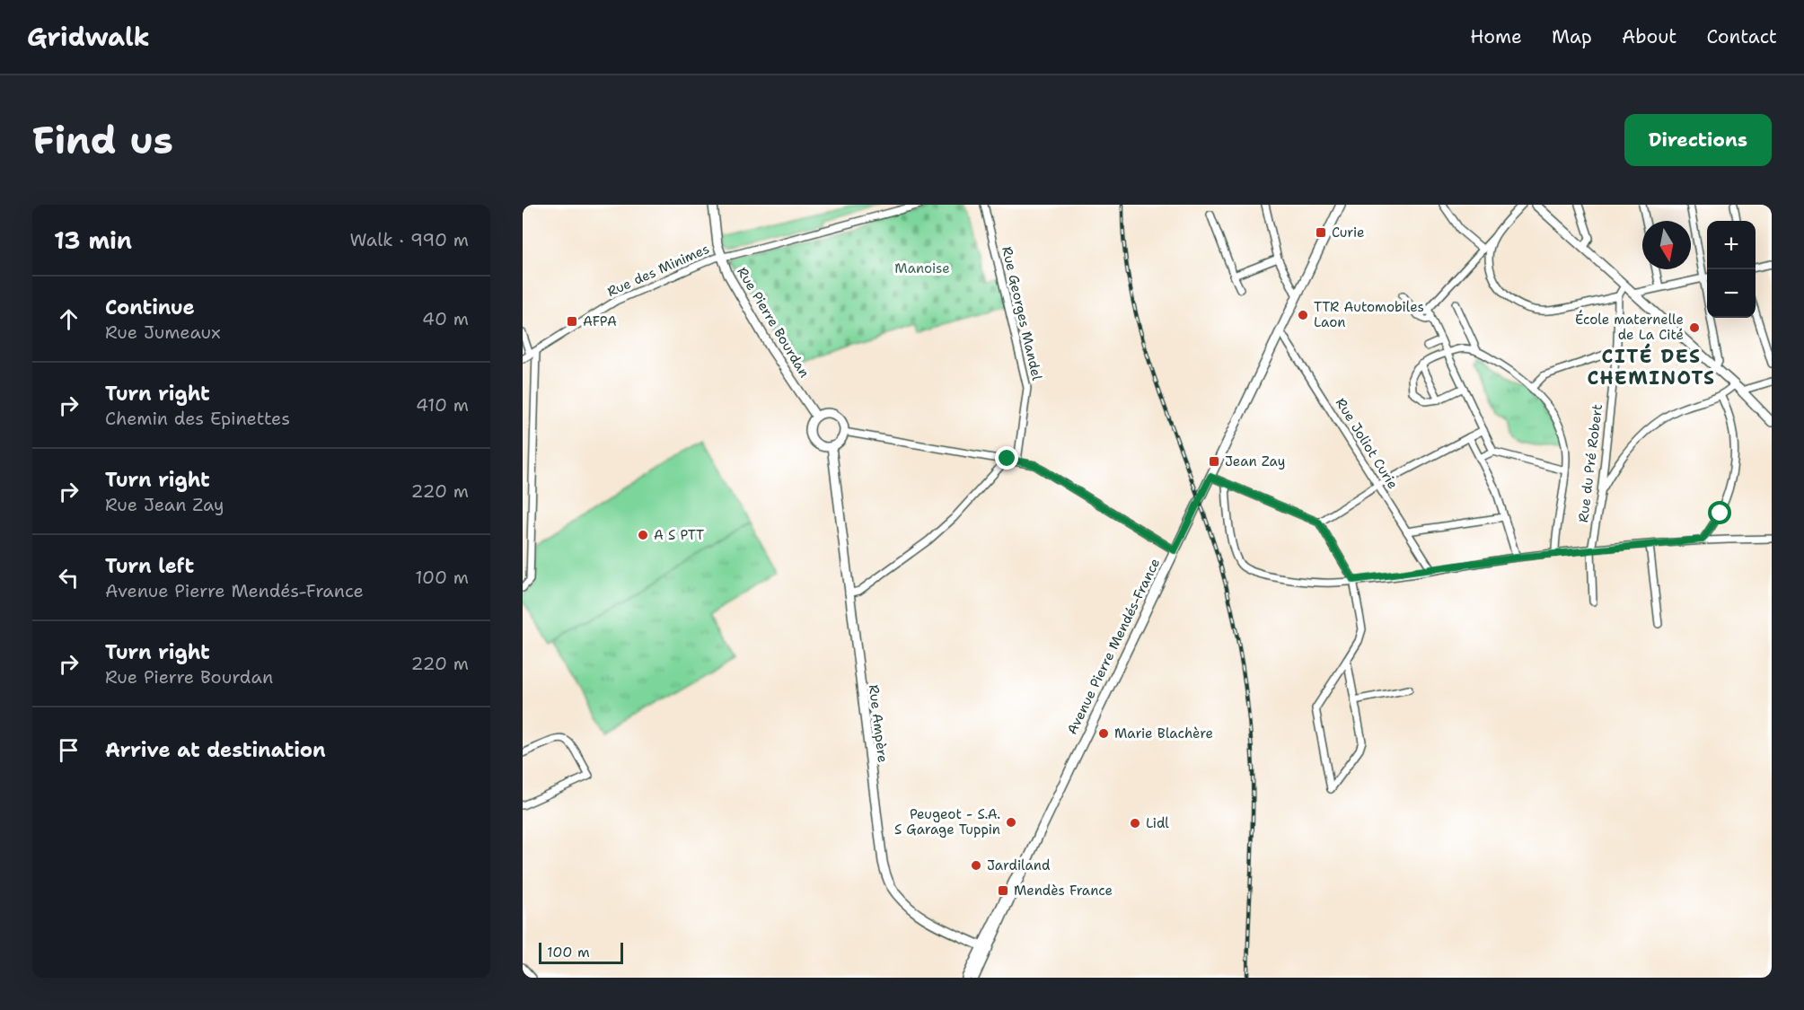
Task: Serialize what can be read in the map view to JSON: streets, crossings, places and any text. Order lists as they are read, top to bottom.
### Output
{
  "streets": {
    "main road": ["Rue Pierre Bourdan", "Avenue Pierre Mendés-France", "Rue Ampère"],
    "street": [
      "Rue des Minimes",
      "Rue Georges Mandel",
      "Rue Joliot Curie",
      "Rue du Pré Robert"
    ]
  },
  "crossings": [
    ["Rue des Minimes", "Rue Pierre Bourdan"],
    ["Rue Pierre Bourdan", "Rue Ampère"],
    ["Rue Joliot Curie", "Avenue Pierre Mendés-France"],
    ["Avenue Pierre Mendés-France", "Rue Ampère"]
  ],
  "districts": ["CITÉ DES CHEMINOTS"],
  "parks": ["Manoise"],
  "places": {
    "transit": [
      "Curie",
      "AFPA",
      "Jean Zay",
      "Mendès France"
    ],
    "other": [
      "TTR Automobiles Laon",
      "École maternelle de La Cité",
      "A S PTT",
      "Marie Blachère",
      "Peugeot - S.A. S Garage Tuppin",
      "Lidl",
      "Jardiland"
    ]
  },
  "scale_bar": "100 m",
  "north": "bottom",
  "page": {
    "header": "Gridwalk",
    "nav": [
      "Home",
      "Map",
      "About",
      "Contact"
    ],
    "buttons": "Directions",
    "title": "Find us",
    "heading": ["13 min", "Walk · 990 m"],
    "map_buttons": ["+", "−"],
    "list": [
      ["Continue", "Rue Jumeaux", "40 m"],
      ["Turn right", "Chemin des Epinettes", "410 m"],
      ["Turn right", "Rue Jean Zay", "220 m"],
      ["Turn left", "Avenue Pierre Mendés-France", "100 m"],
      ["Turn right", "Rue Pierre Bourdan", "220 m"],
      "Arrive at destination"
    ],
    "scale": "100 m"
  }
}
